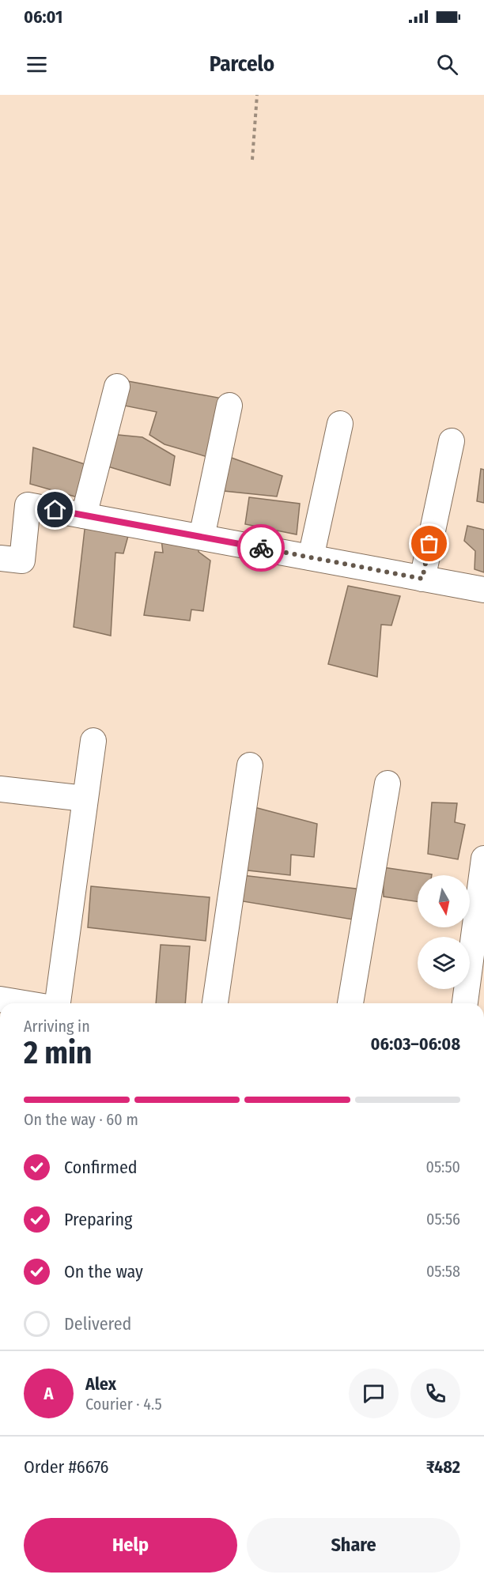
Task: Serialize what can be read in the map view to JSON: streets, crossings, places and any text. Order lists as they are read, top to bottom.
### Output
{
  "north": "bottom",
  "page": {
    "status": "06:01",
    "header": "Parcelo",
    "heading": ["2 min", "Arriving in", "06:03–06:08"],
    "panel": [
      "Alex",
      "Courier · 4.5",
      "Order #6676",
      "₹482"
    ],
    "bar": "On the way · 60 m",
    "list": [
      ["Confirmed", "05:50"],
      ["Preparing", "05:56"],
      ["On the way", "05:58"],
      "Delivered"
    ],
    "round": "A",
    "buttons": ["Help", "Share"]
  }
}
